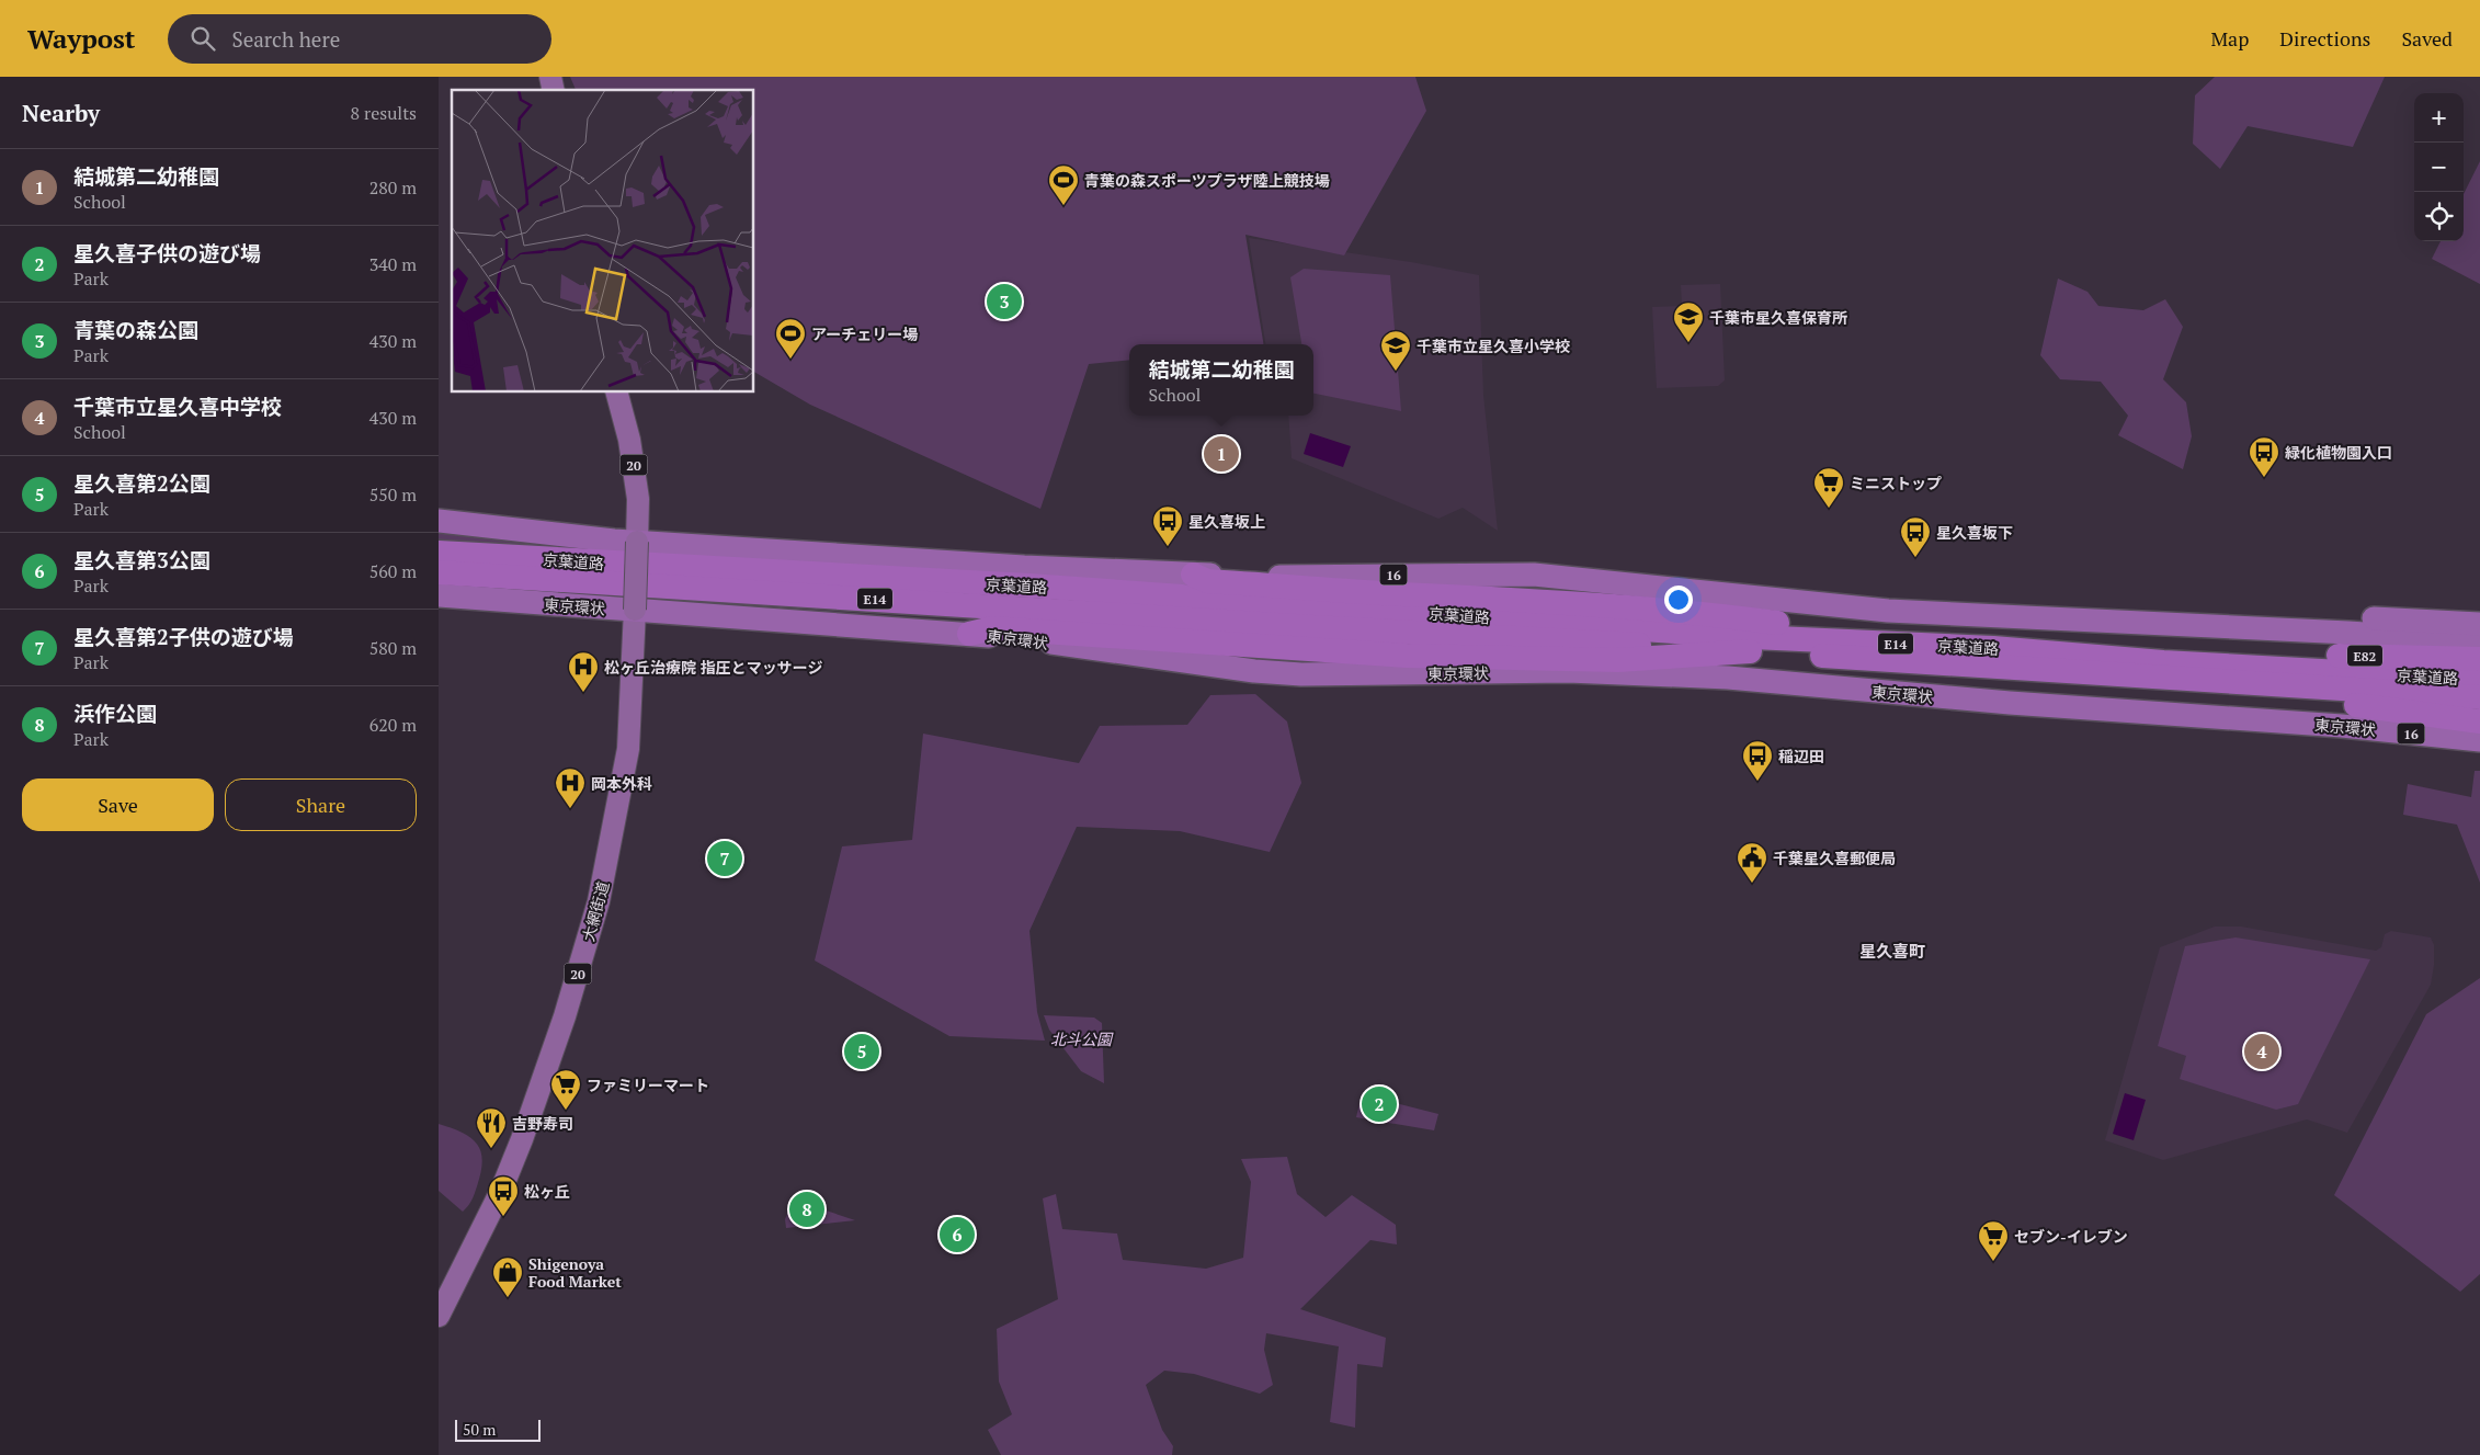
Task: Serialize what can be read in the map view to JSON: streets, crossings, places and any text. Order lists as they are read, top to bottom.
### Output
{
  "streets": {
    "highway": [
      "京葉道路",
      "16",
      "E14",
      "東京環状",
      "E82"
    ],
    "main road": ["20", "大網街道"]
  },
  "crossings": [
    ["20", "16"],
    ["20", "東京環状"],
    ["20", "大網街道"],
    ["京葉道路", "E82"],
    ["東京環状", "大網街道"]
  ],
  "districts": ["星久喜町"],
  "parks": ["北斗公園"],
  "places": {
    "sports": ["青葉の森スポーツプラザ陸上競技場", "アーチェリー場"],
    "school or university": ["千葉市星久喜保育所", "千葉市立星久喜小学校"],
    "bus stop": [
      "緑化植物園入口",
      "星久喜坂上",
      "星久喜坂下",
      "稲辺田",
      "松ヶ丘"
    ],
    "supermarket": ["ミニストップ", "ファミリーマート", "セブン-イレブン"],
    "hospital": ["松ヶ丘治療院 指圧とマッサージ", "岡本外科"],
    "public building": ["千葉星久喜郵便局"],
    "restaurant": ["吉野寿司"],
    "shop": ["Shigenoya Food Market"]
  },
  "scale_bar": "50 m",
  "page": {
    "header": "Waypost",
    "search": "Search here",
    "nav": ["Map", "Directions", "Saved"],
    "heading": ["Nearby", "8 results"],
    "map_buttons": ["+", "−"],
    "list": [
      {
        "mark": "1",
        "name": "結城第二幼稚園",
        "note": "School",
        "value": "280 m"
      },
      {
        "mark": "2",
        "name": "星久喜子供の遊び場",
        "note": "Park",
        "value": "340 m"
      },
      {
        "mark": "3",
        "name": "青葉の森公園",
        "note": "Park",
        "value": "430 m"
      },
      {
        "mark": "4",
        "name": "千葉市立星久喜中学校",
        "note": "School",
        "value": "430 m"
      },
      {
        "mark": "5",
        "name": "星久喜第2公園",
        "note": "Park",
        "value": "550 m"
      },
      {
        "mark": "6",
        "name": "星久喜第3公園",
        "note": "Park",
        "value": "560 m"
      },
      {
        "mark": "7",
        "name": "星久喜第2子供の遊び場",
        "note": "Park",
        "value": "580 m"
      },
      {
        "mark": "8",
        "name": "浜作公園",
        "note": "Park",
        "value": "620 m"
      }
    ],
    "pins": [
      "3",
      "1",
      "7",
      "4",
      "5",
      "2",
      "8",
      "6"
    ],
    "popup": ["結城第二幼稚園", "School"],
    "buttons": ["Save", "Share"],
    "scale": "50 m"
  }
}
